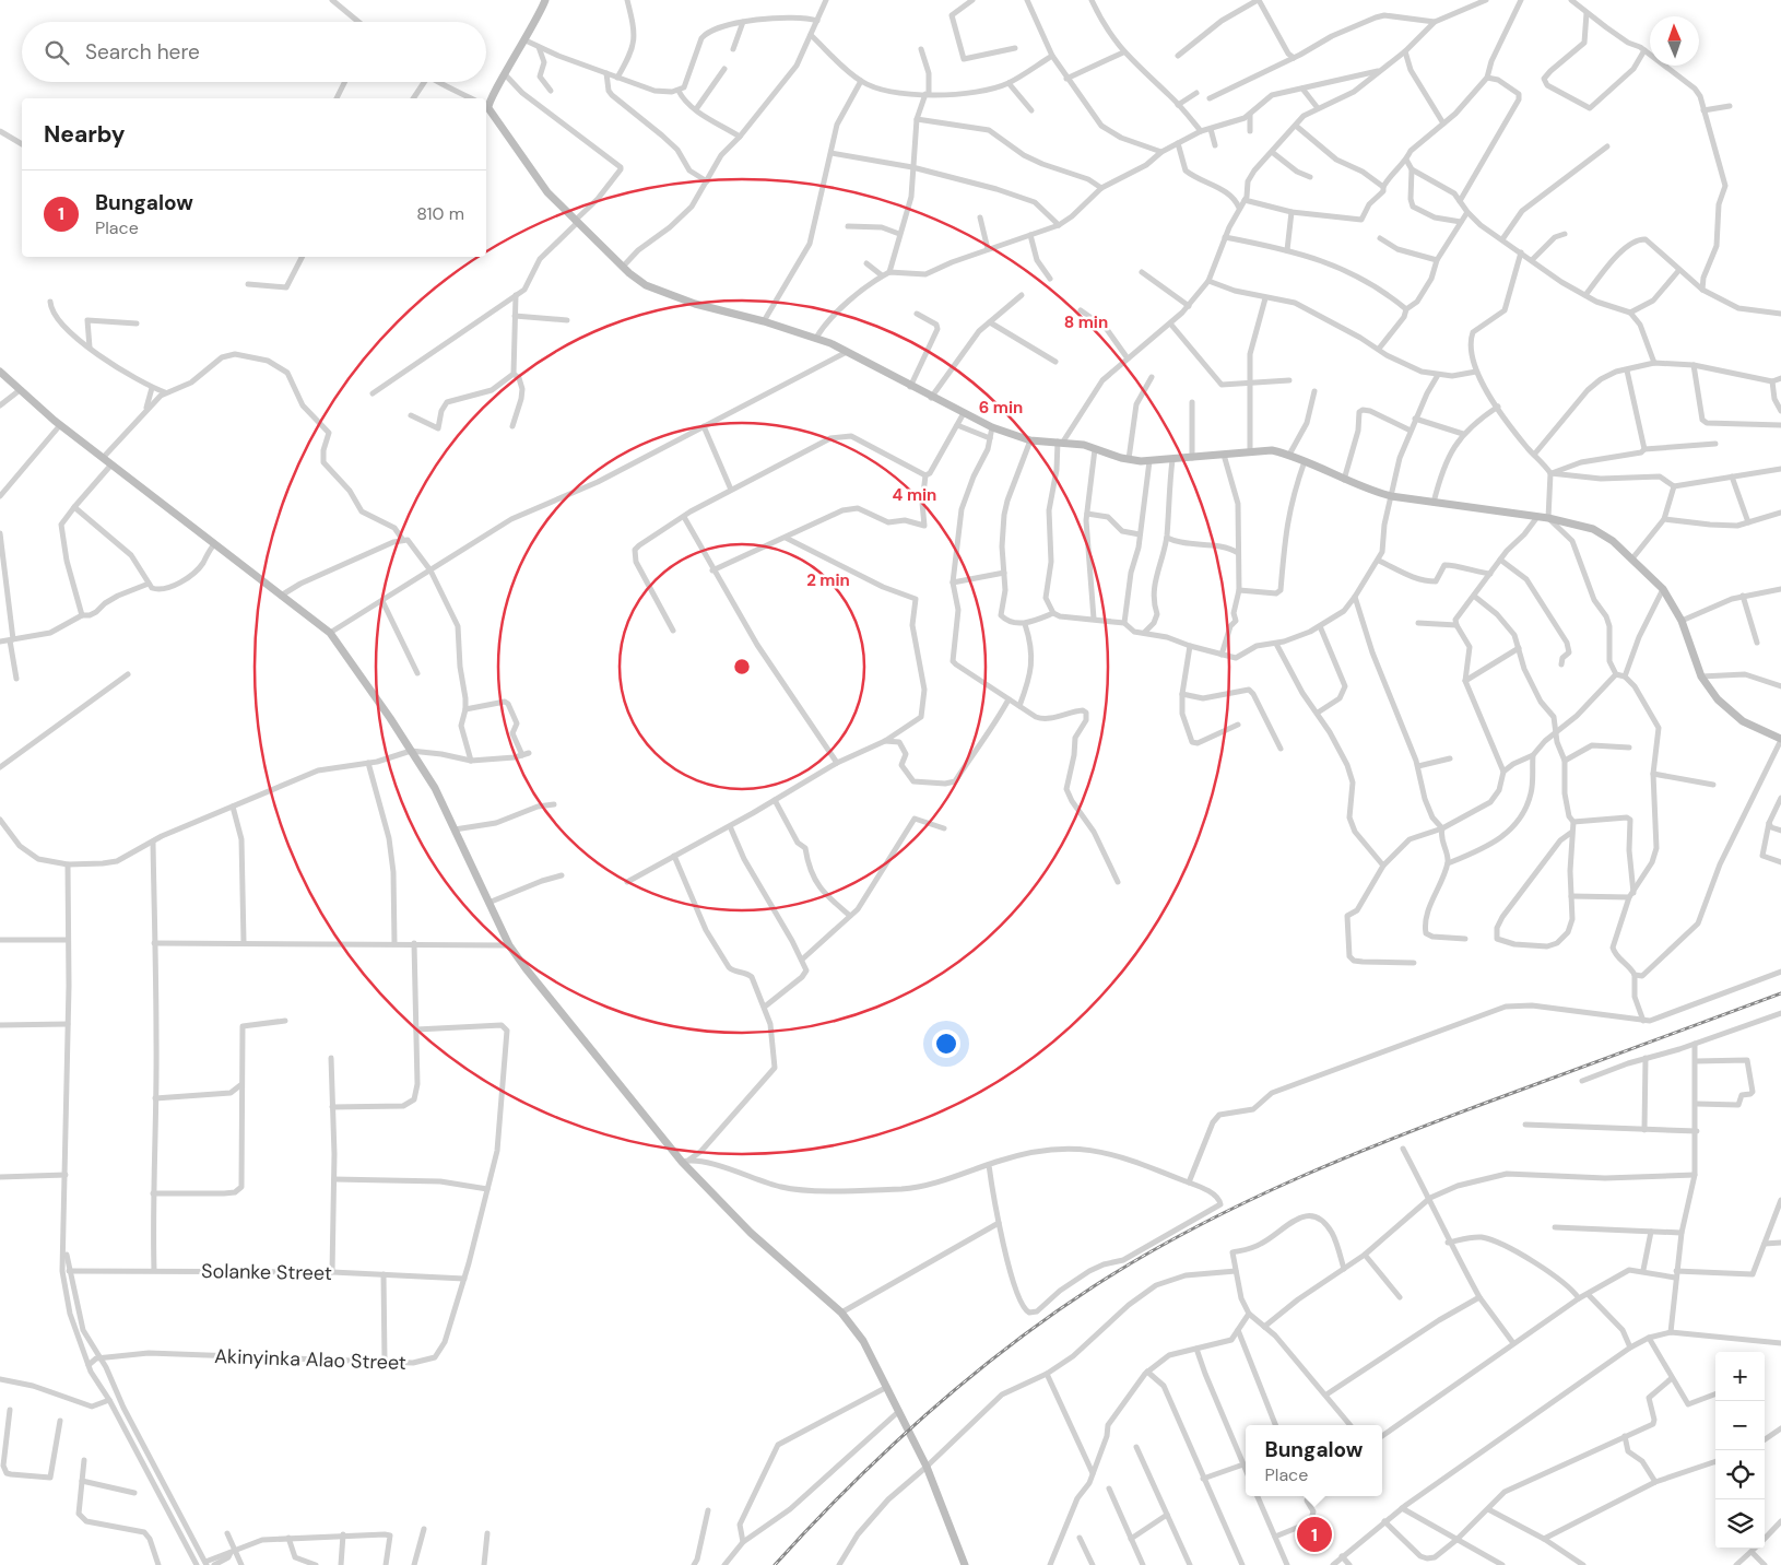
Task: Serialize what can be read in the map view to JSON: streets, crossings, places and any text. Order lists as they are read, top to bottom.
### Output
{
  "streets": {
    "street": ["Solanke Street", "Akinyinka Alao Street"]
  },
  "crossings": [
    ["Solanke Street", "Akinyinka Alao Street"]
  ],
  "north": "top",
  "page": {
    "search": "Search here",
    "heading": "Nearby",
    "list": [
      {
        "mark": "1",
        "name": "Bungalow",
        "note": "Place",
        "value": "810 m"
      }
    ],
    "map_buttons": ["+", "−"],
    "popup": ["Bungalow", "Place"],
    "pins": "1"
  },
  "rings": [
    "8 min",
    "6 min",
    "4 min",
    "2 min"
  ]
}
